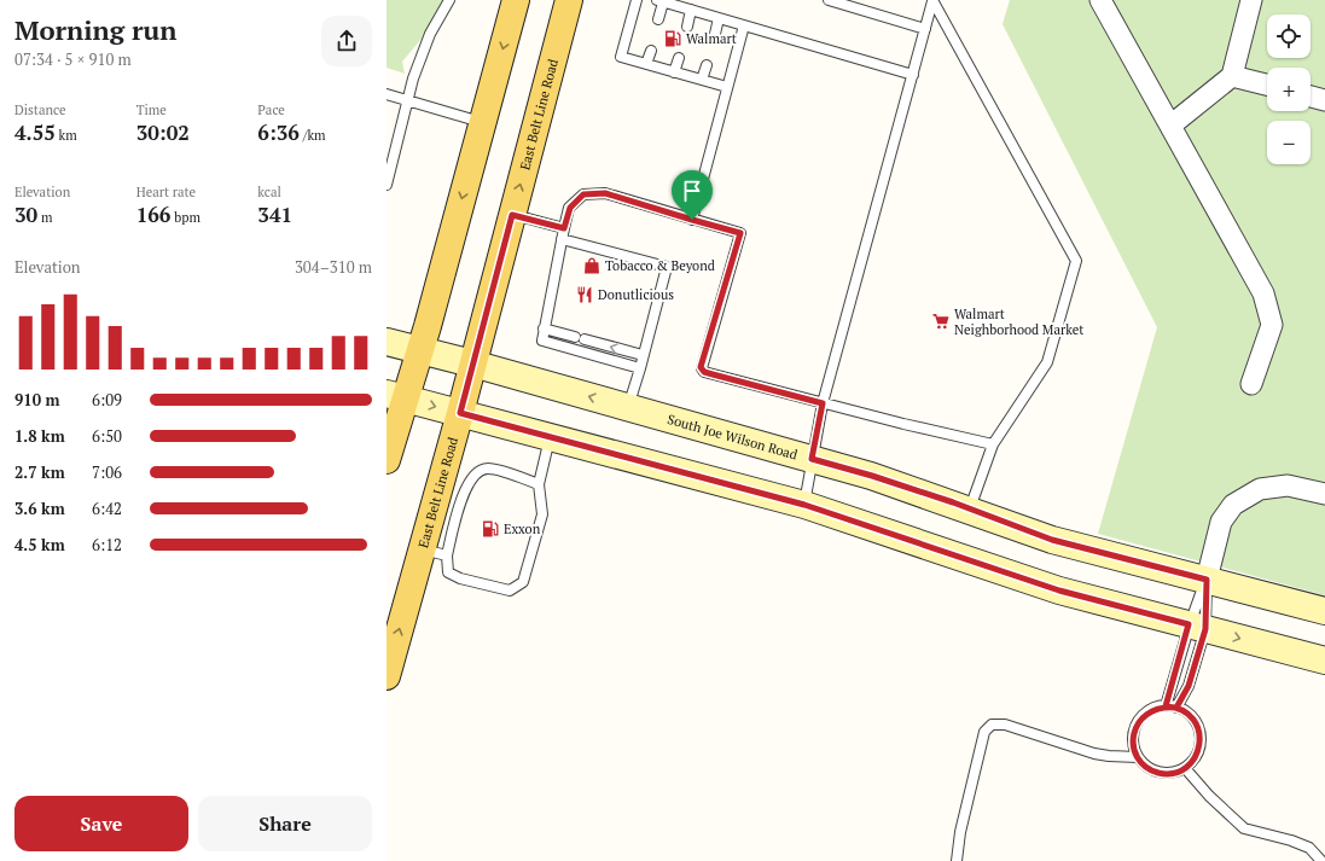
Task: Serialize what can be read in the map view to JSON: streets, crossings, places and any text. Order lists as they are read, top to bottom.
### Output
{
  "streets": {
    "main road": ["East Belt Line Road", "South Joe Wilson Road"]
  },
  "crossings": [
    ["East Belt Line Road", "South Joe Wilson Road"]
  ],
  "places": {
    "fuel station": ["Walmart", "Exxon"],
    "shop": ["Tobacco & Beyond"],
    "restaurant": ["Donutlicious"],
    "supermarket": ["Walmart Neighborhood Market"]
  },
  "page": {
    "heading": ["Morning run", "07:34 · 5 × 910 m"],
    "map_buttons": ["+", "−"],
    "stats": [
      ["Distance", "4.55 km"],
      ["Time", "30:02"],
      ["Pace", "6:36 /km"],
      ["Elevation", "30 m"],
      ["Heart rate", "166 bpm"],
      ["kcal", "341"]
    ],
    "chart": ["Elevation", "304–310 m"],
    "list": [
      {
        "name": "910 m",
        "note": "6:09"
      },
      {
        "name": "1.8 km",
        "note": "6:50"
      },
      {
        "name": "2.7 km",
        "note": "7:06"
      },
      {
        "name": "3.6 km",
        "note": "6:42"
      },
      {
        "name": "4.5 km",
        "note": "6:12"
      }
    ],
    "buttons": ["Save", "Share"]
  }
}
